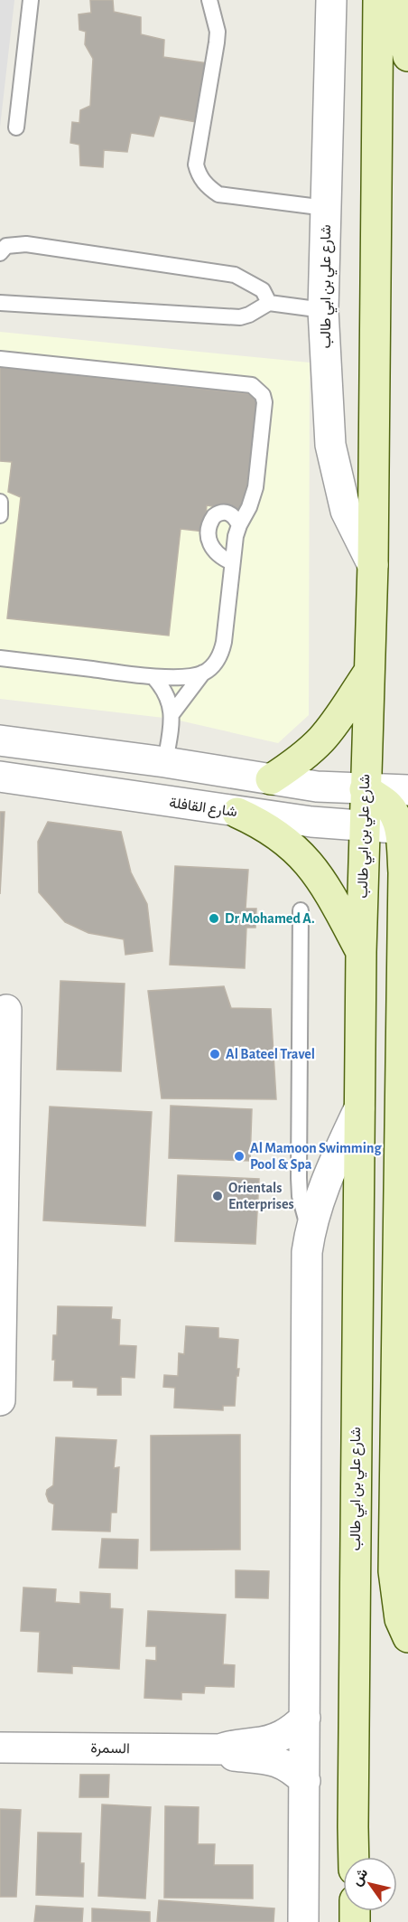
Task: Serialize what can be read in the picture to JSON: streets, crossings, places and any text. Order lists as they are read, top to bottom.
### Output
{
  "streets": {
    "main road": ["شارع علي بن ابي طالب"],
    "street": ["شارع القافلة", "السمرة"]
  },
  "crossings": [
    ["شارع علي بن ابي طالب", "شارع القافلة"],
    ["شارع علي بن ابي طالب", "السمرة"]
  ],
  "places": [
    "Dr Mohamed A.",
    "Al Bateel Travel",
    "Al Mamoon Swimming Pool & Spa",
    "Orientals Enterprises"
  ],
  "north": "top left"
}
